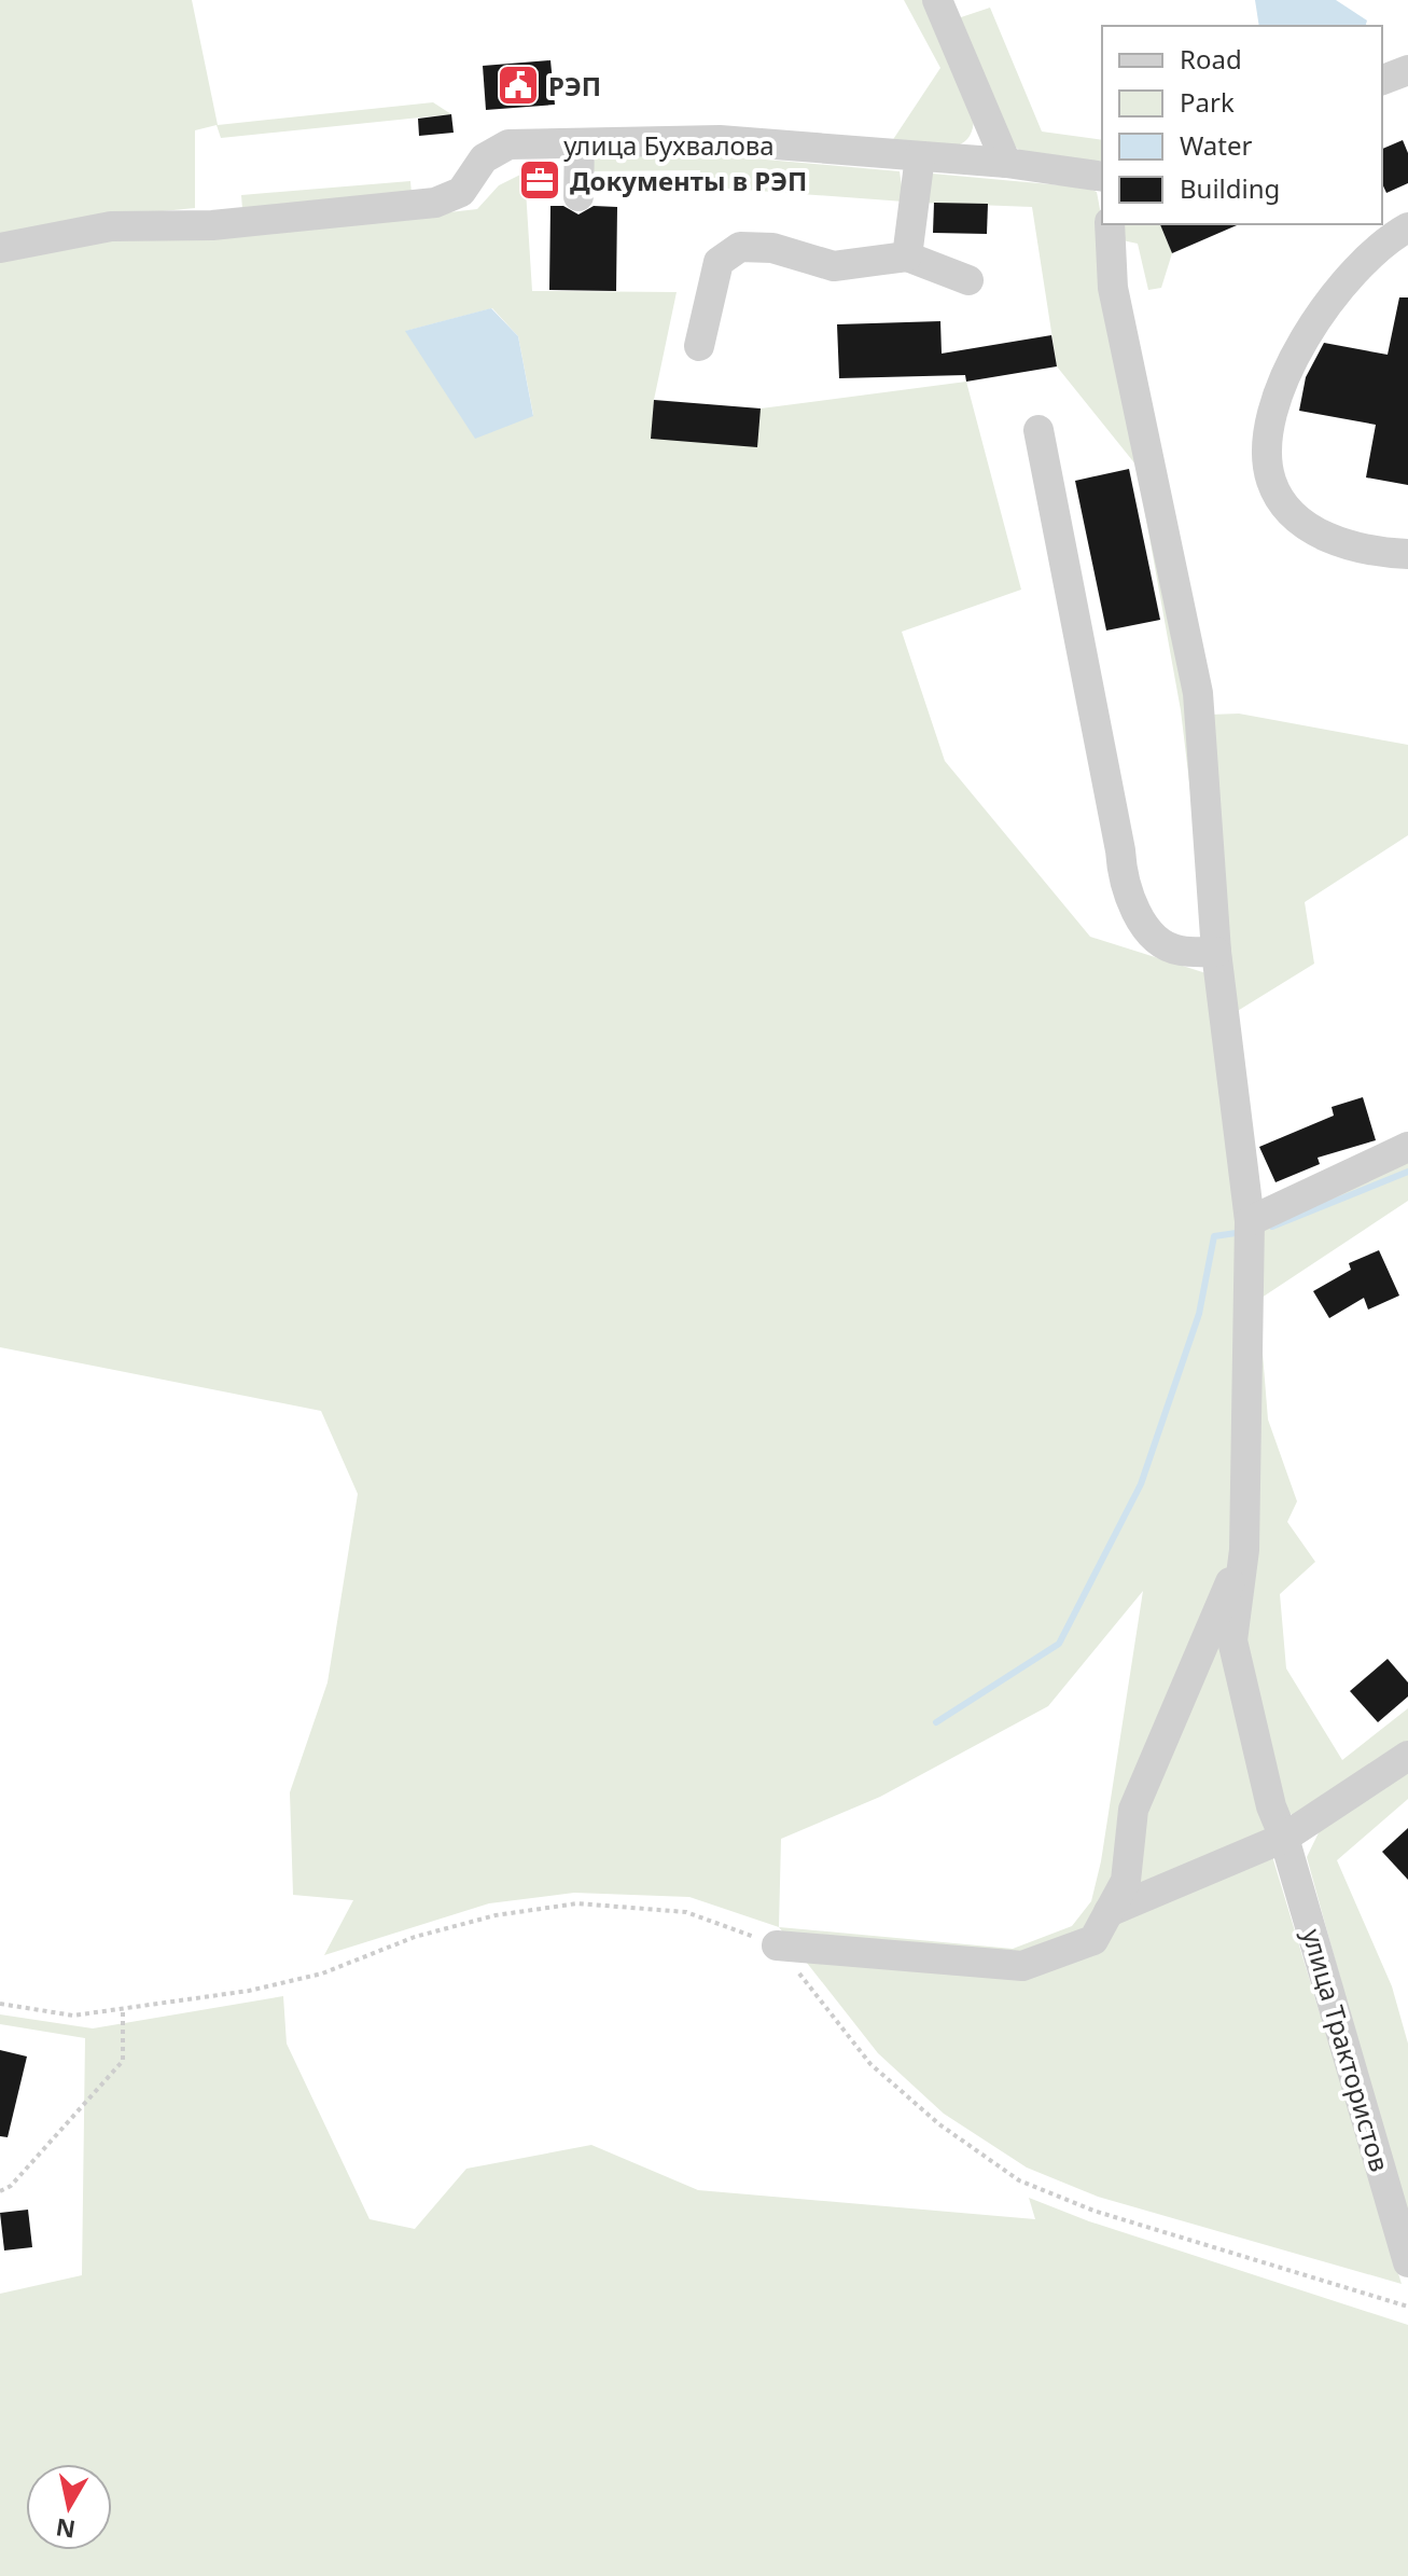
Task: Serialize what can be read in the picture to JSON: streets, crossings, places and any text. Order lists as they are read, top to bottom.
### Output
{
  "streets": {
    "street": ["улица Бухвалова", "улица Трактористов"]
  },
  "places": {
    "public building": ["РЭП"],
    "office": ["Документы в РЭП"]
  },
  "legend": [
    "Road",
    "Park",
    "Water",
    "Building"
  ],
  "north": "bottom"
}
